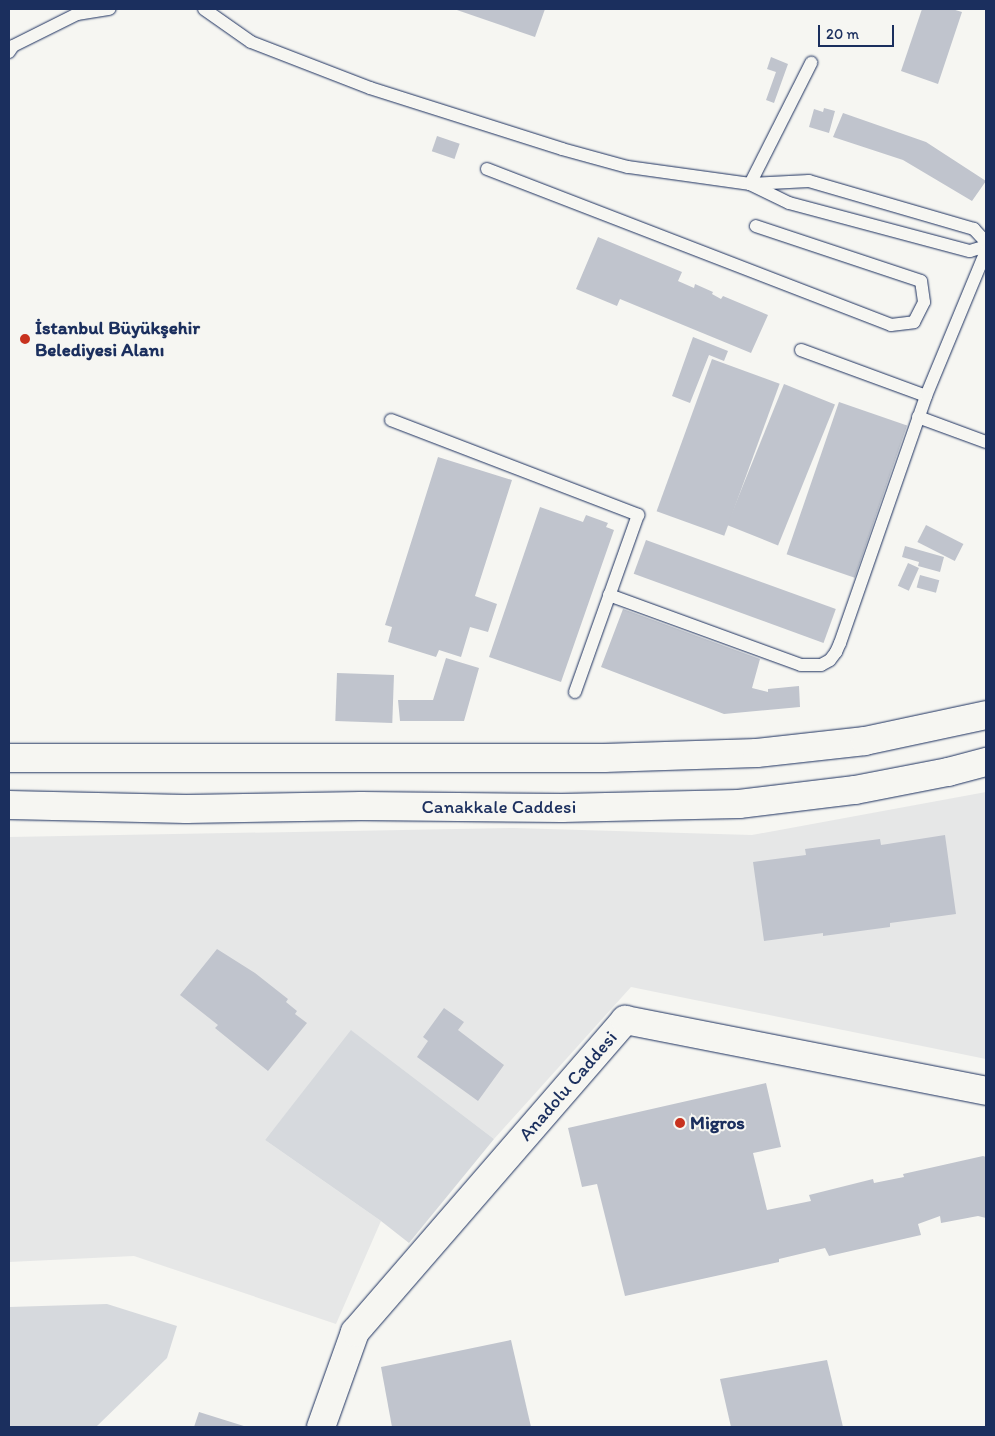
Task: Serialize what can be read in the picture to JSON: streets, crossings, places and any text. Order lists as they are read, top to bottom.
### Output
{
  "streets": {
    "main road": ["Canakkale Caddesi", "Anadolu Caddesi"]
  },
  "places": ["İstanbul Büyükşehir Belediyesi Alanı", "Migros"],
  "scale_bar": "20 m"
}
